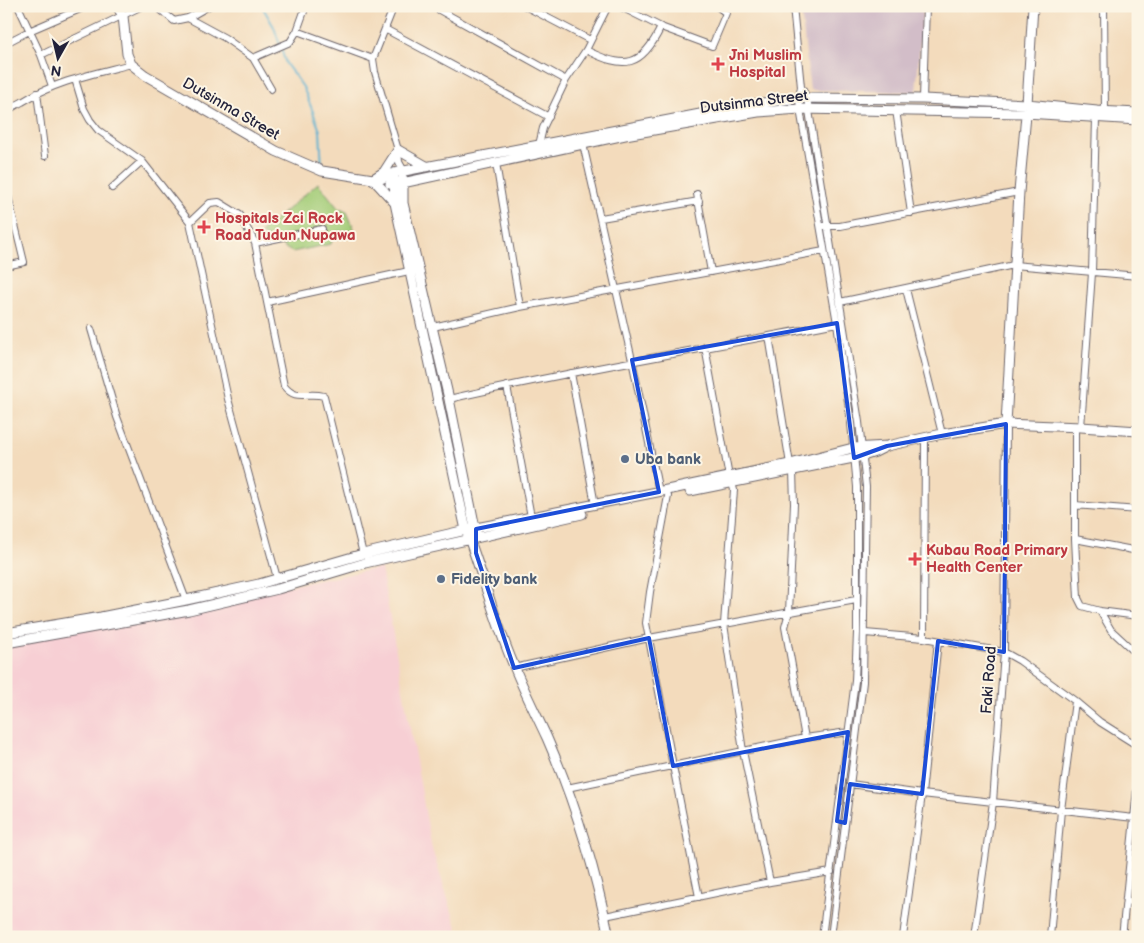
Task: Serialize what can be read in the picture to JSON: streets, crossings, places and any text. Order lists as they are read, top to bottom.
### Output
{
  "streets": {
    "street": ["Dutsinma Street", "Faki Road"]
  },
  "places": {
    "health": ["Jni Muslim Hospital", "Hospitals Zci Rock Road Tudun Nupawa", "Kubau Road Primary Health Center"],
    "other": ["Uba bank", "Fidelity bank"]
  },
  "north": "bottom"
}
